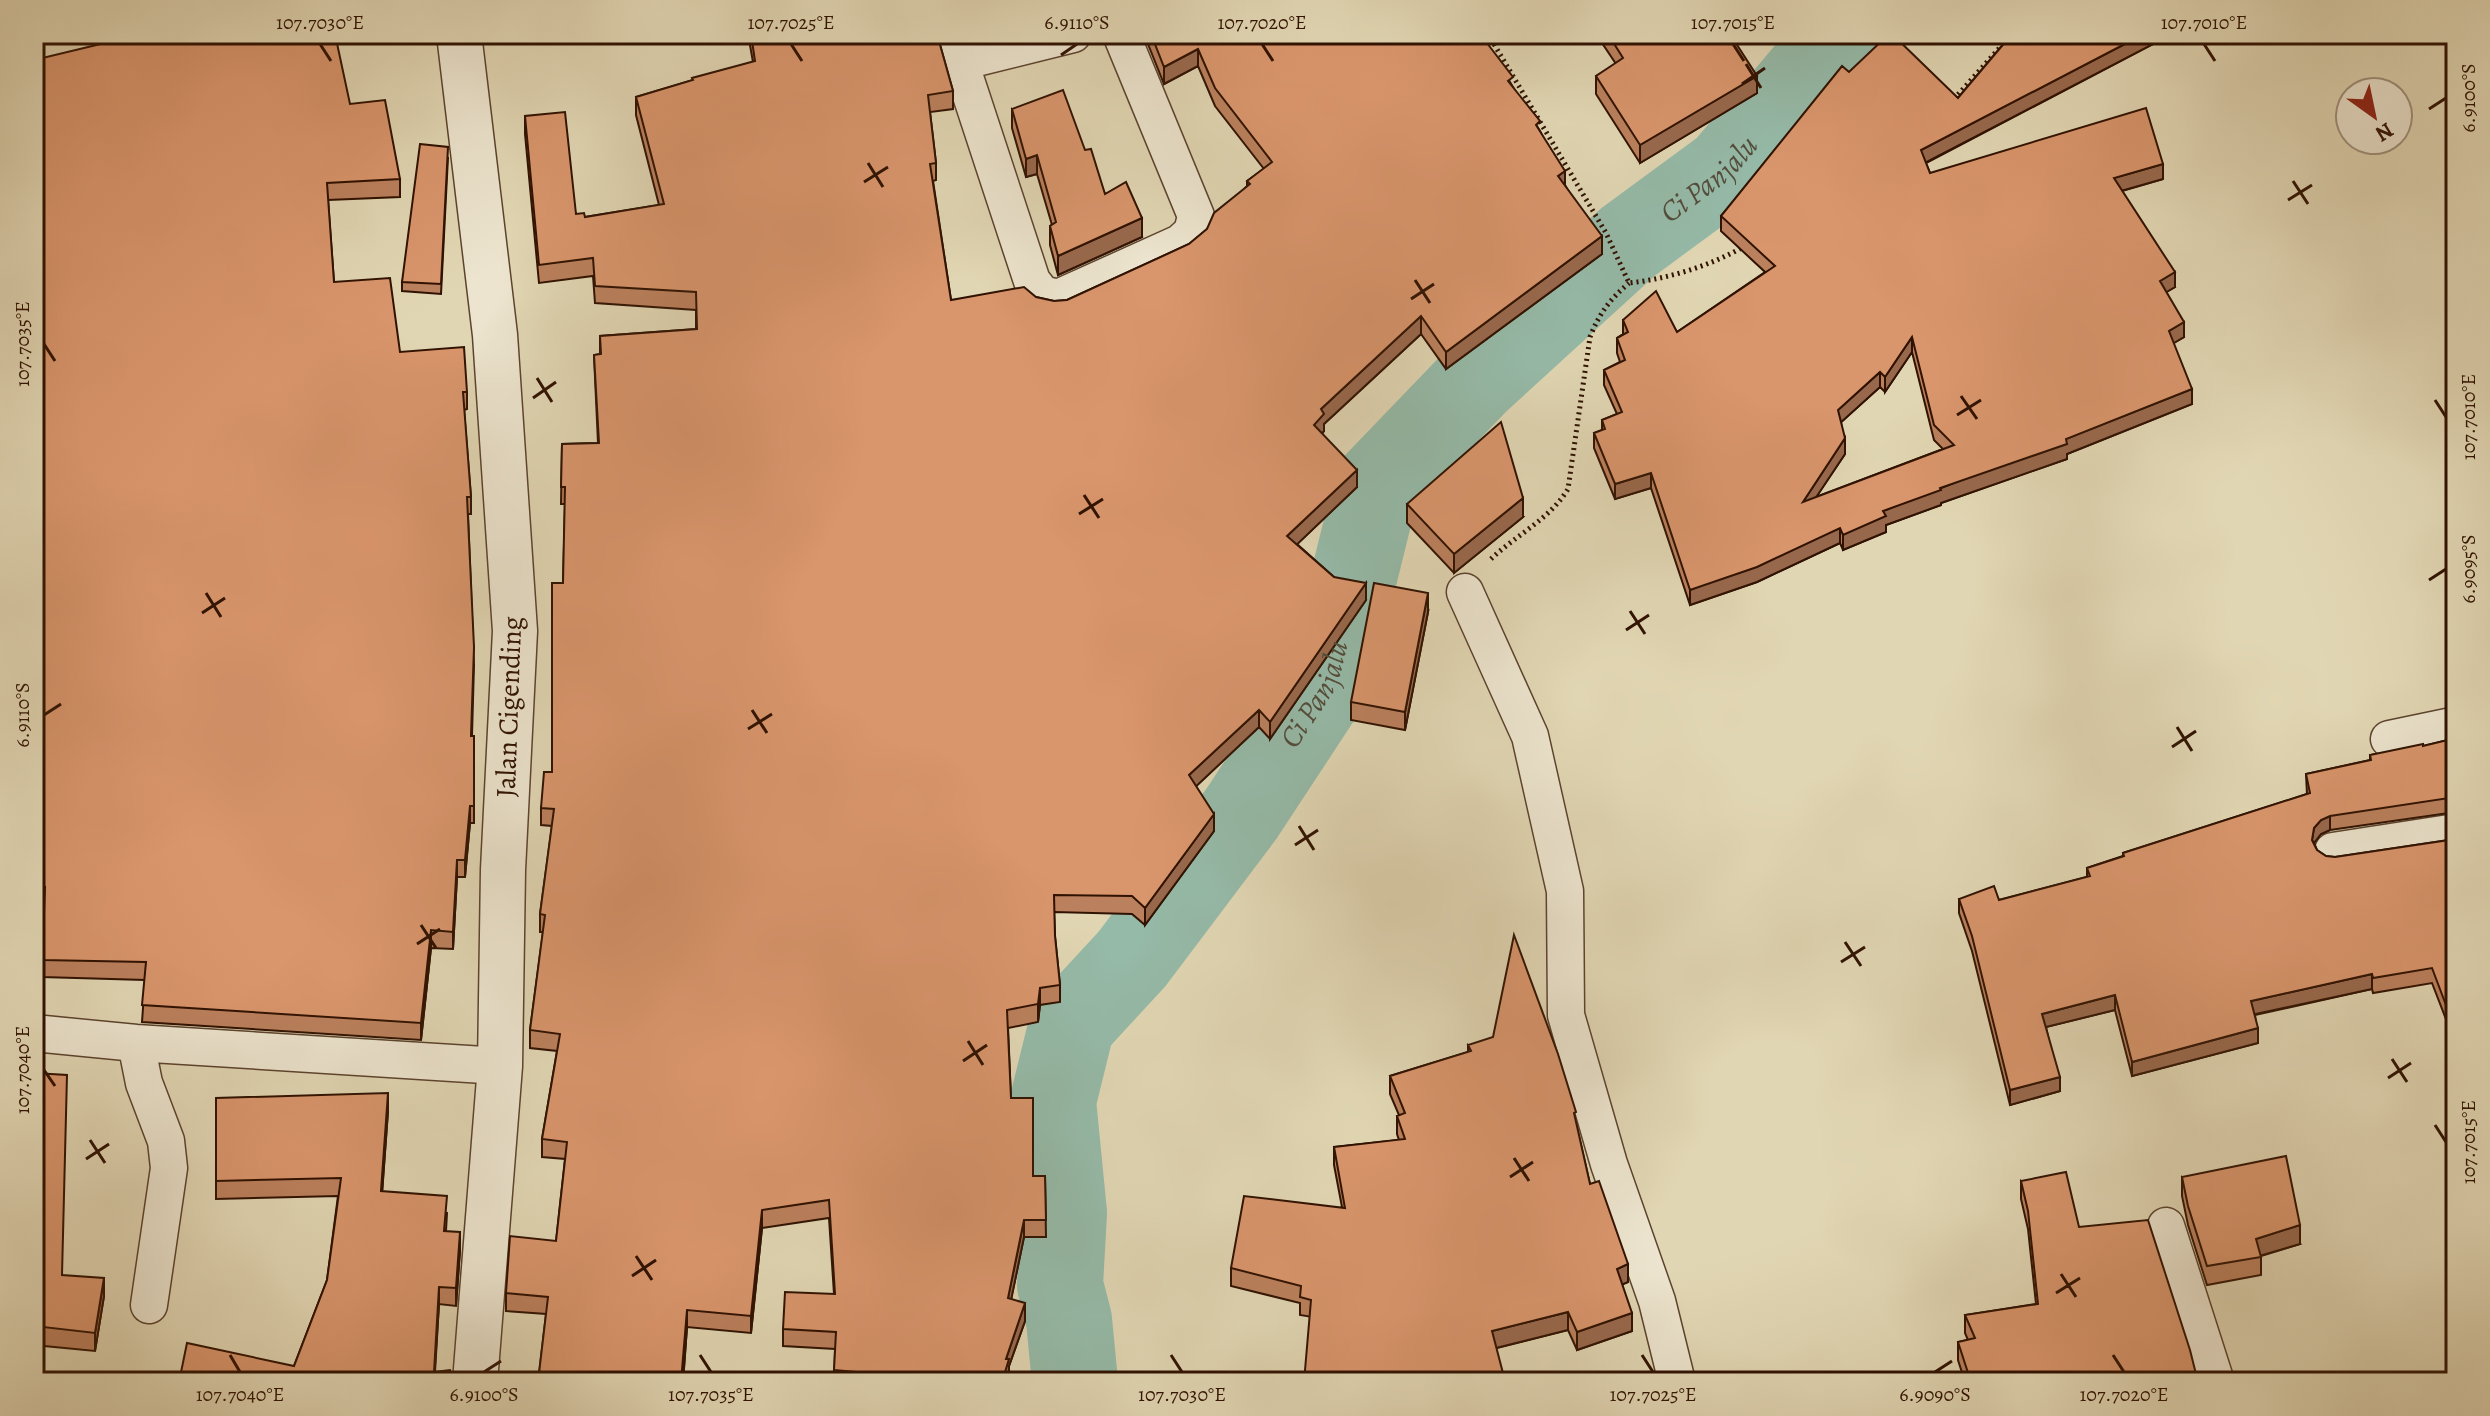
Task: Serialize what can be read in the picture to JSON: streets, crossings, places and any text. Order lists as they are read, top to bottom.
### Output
{
  "streets": {
    "street": ["Jalan Cigending"]
  },
  "water": ["Ci Panjalu"],
  "north": "bottom right",
  "coordinates": [
    "107.7030°E",
    "107.7025°E",
    "6.9110°S",
    "107.7020°E",
    "107.7015°E",
    "107.7010°E",
    "6.9100°S",
    "107.7035°E",
    "6.9095°S",
    "107.7040°E",
    "6.9090°S"
  ]
}
